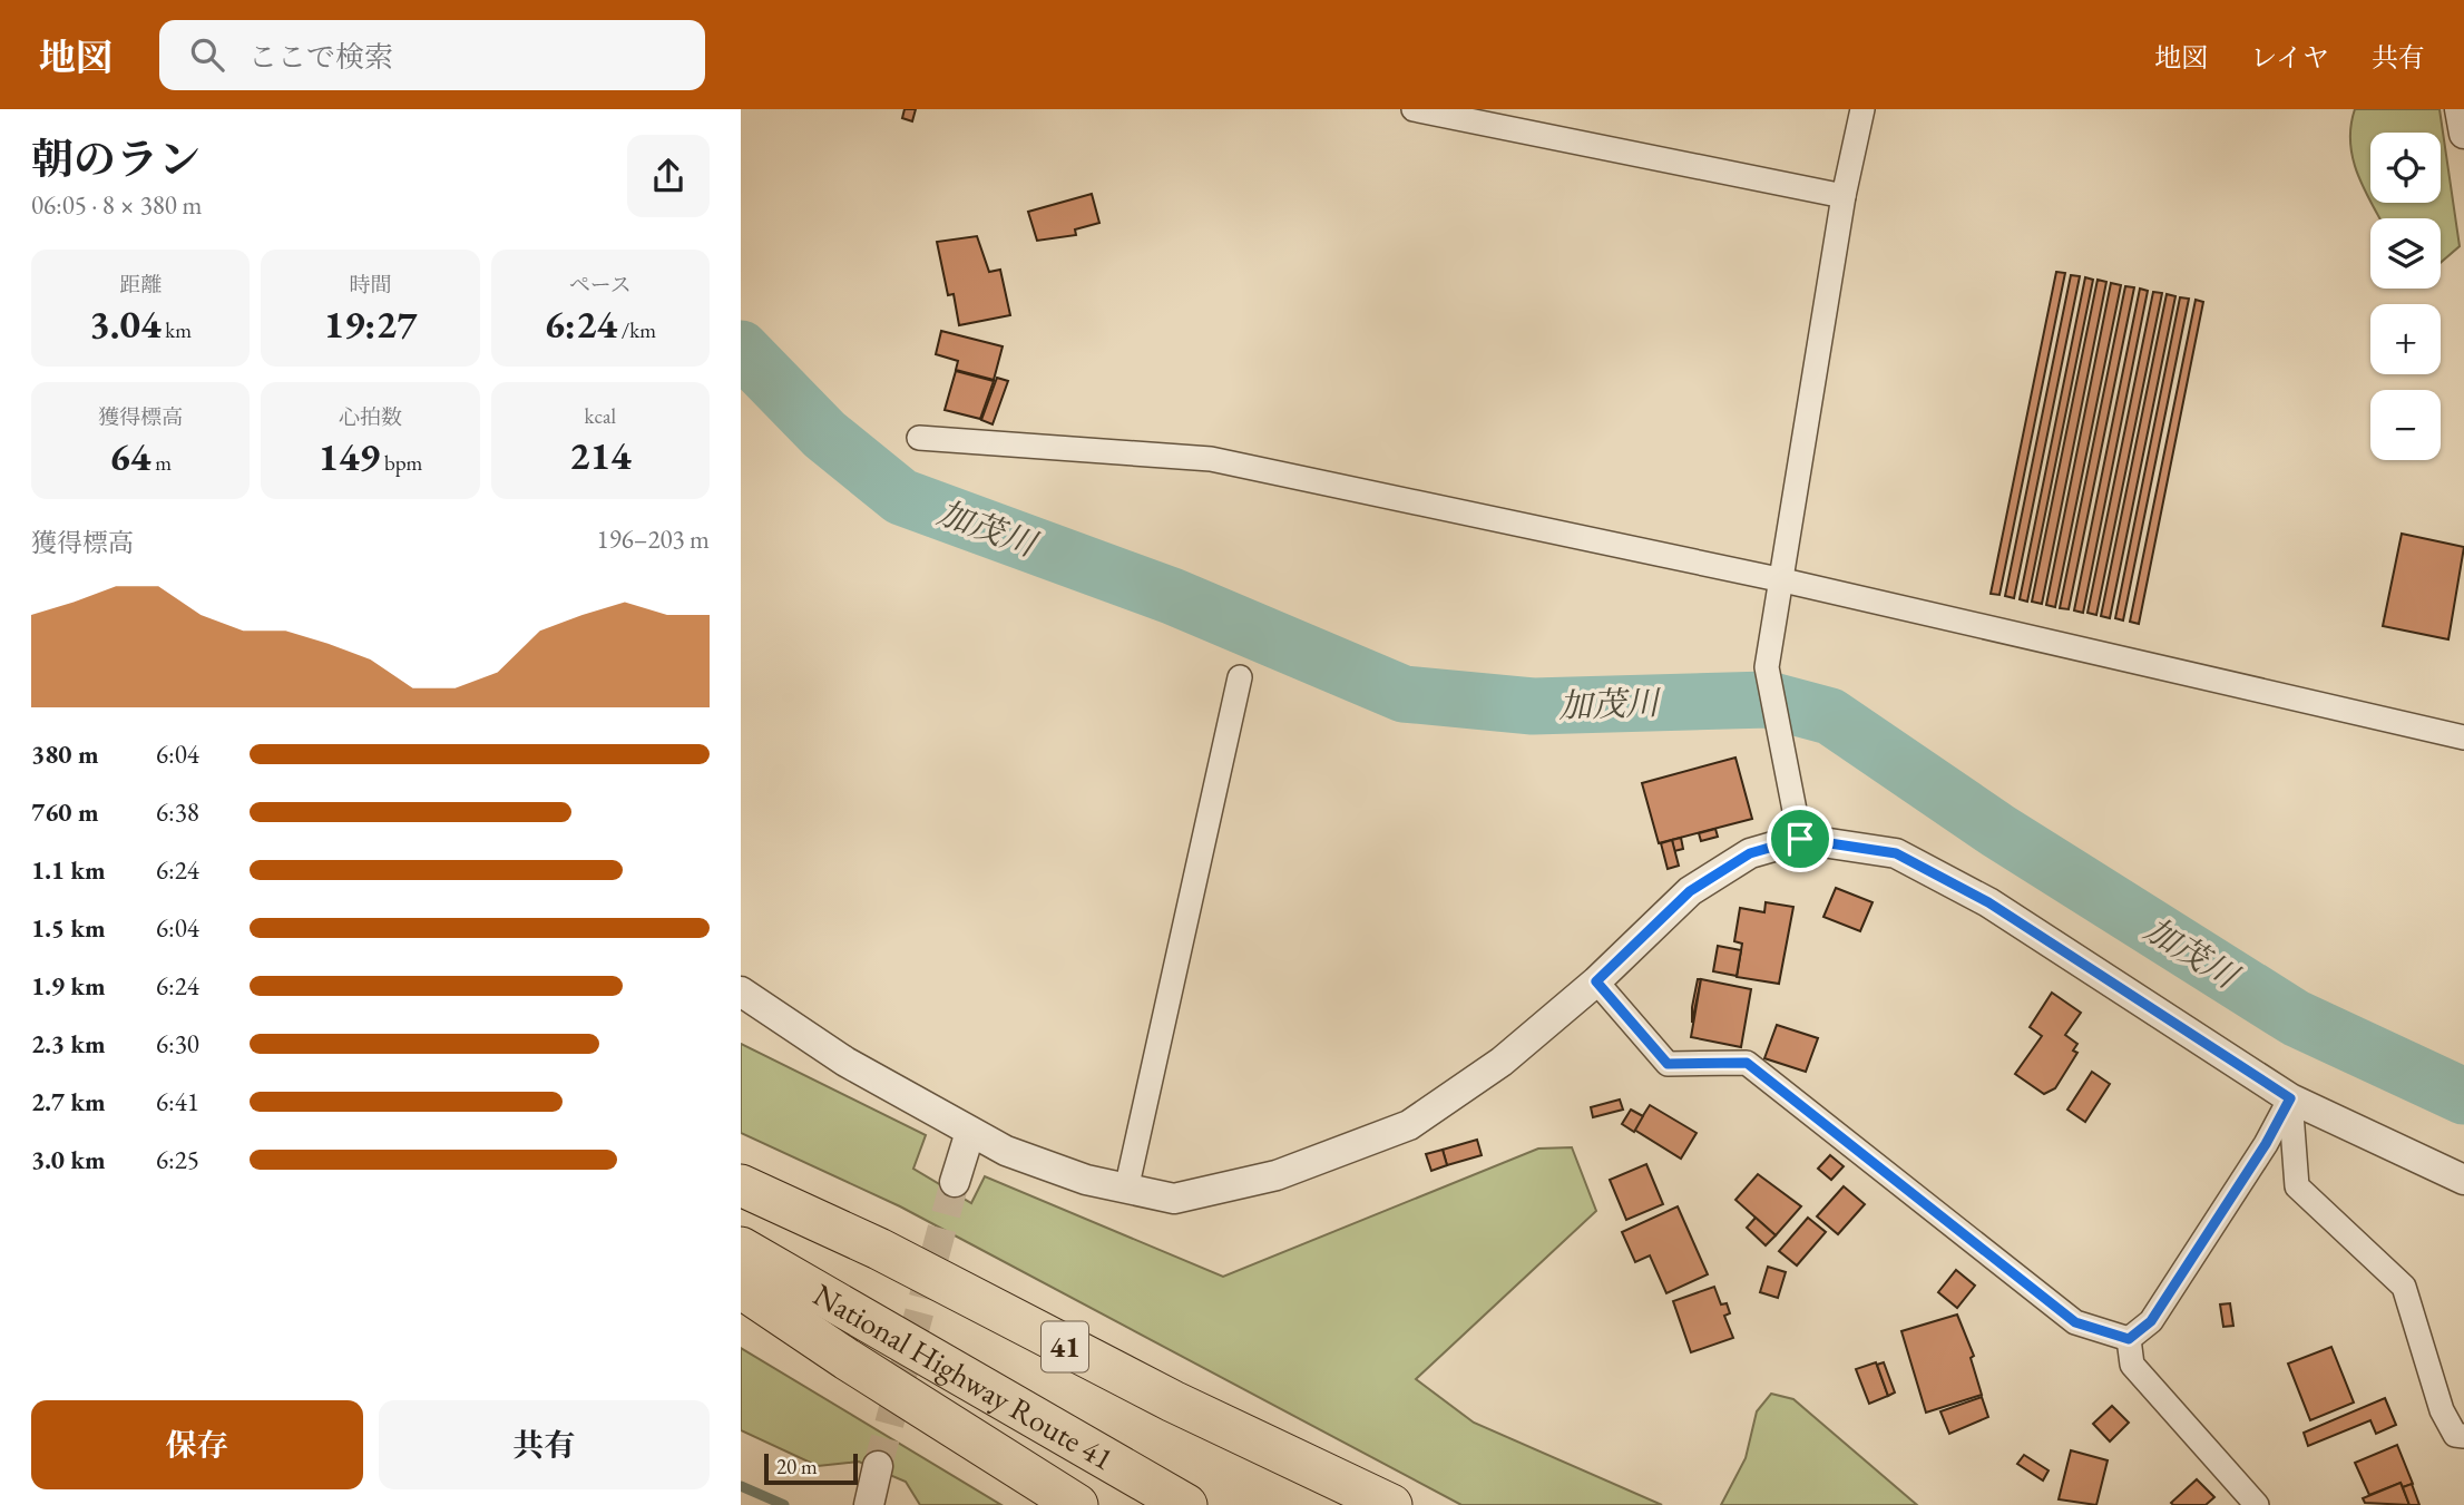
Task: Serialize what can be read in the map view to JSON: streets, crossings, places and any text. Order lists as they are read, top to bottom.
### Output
{
  "streets": {
    "highway": ["41", "National Highway Route 41"]
  },
  "water": ["加茂川"],
  "scale_bar": "20 m",
  "page": {
    "header": "地図",
    "search": "ここで検索",
    "nav": ["地図", "レイヤ", "共有"],
    "heading": ["朝のラン", "06:05 · 8 × 380 m"],
    "map_buttons": ["+", "−"],
    "stats": [
      ["距離", "3.04 km"],
      ["時間", "19:27"],
      ["ペース", "6:24 /km"],
      ["獲得標高", "64 m"],
      ["心拍数", "149 bpm"],
      ["kcal", "214"]
    ],
    "chart": ["獲得標高", "196–203 m"],
    "list": [
      {
        "name": "380 m",
        "note": "6:04"
      },
      {
        "name": "760 m",
        "note": "6:38"
      },
      {
        "name": "1.1 km",
        "note": "6:24"
      },
      {
        "name": "1.5 km",
        "note": "6:04"
      },
      {
        "name": "1.9 km",
        "note": "6:24"
      },
      {
        "name": "2.3 km",
        "note": "6:30"
      },
      {
        "name": "2.7 km",
        "note": "6:41"
      },
      {
        "name": "3.0 km",
        "note": "6:25"
      }
    ],
    "buttons": ["保存", "共有"],
    "scale": "20 m"
  }
}
